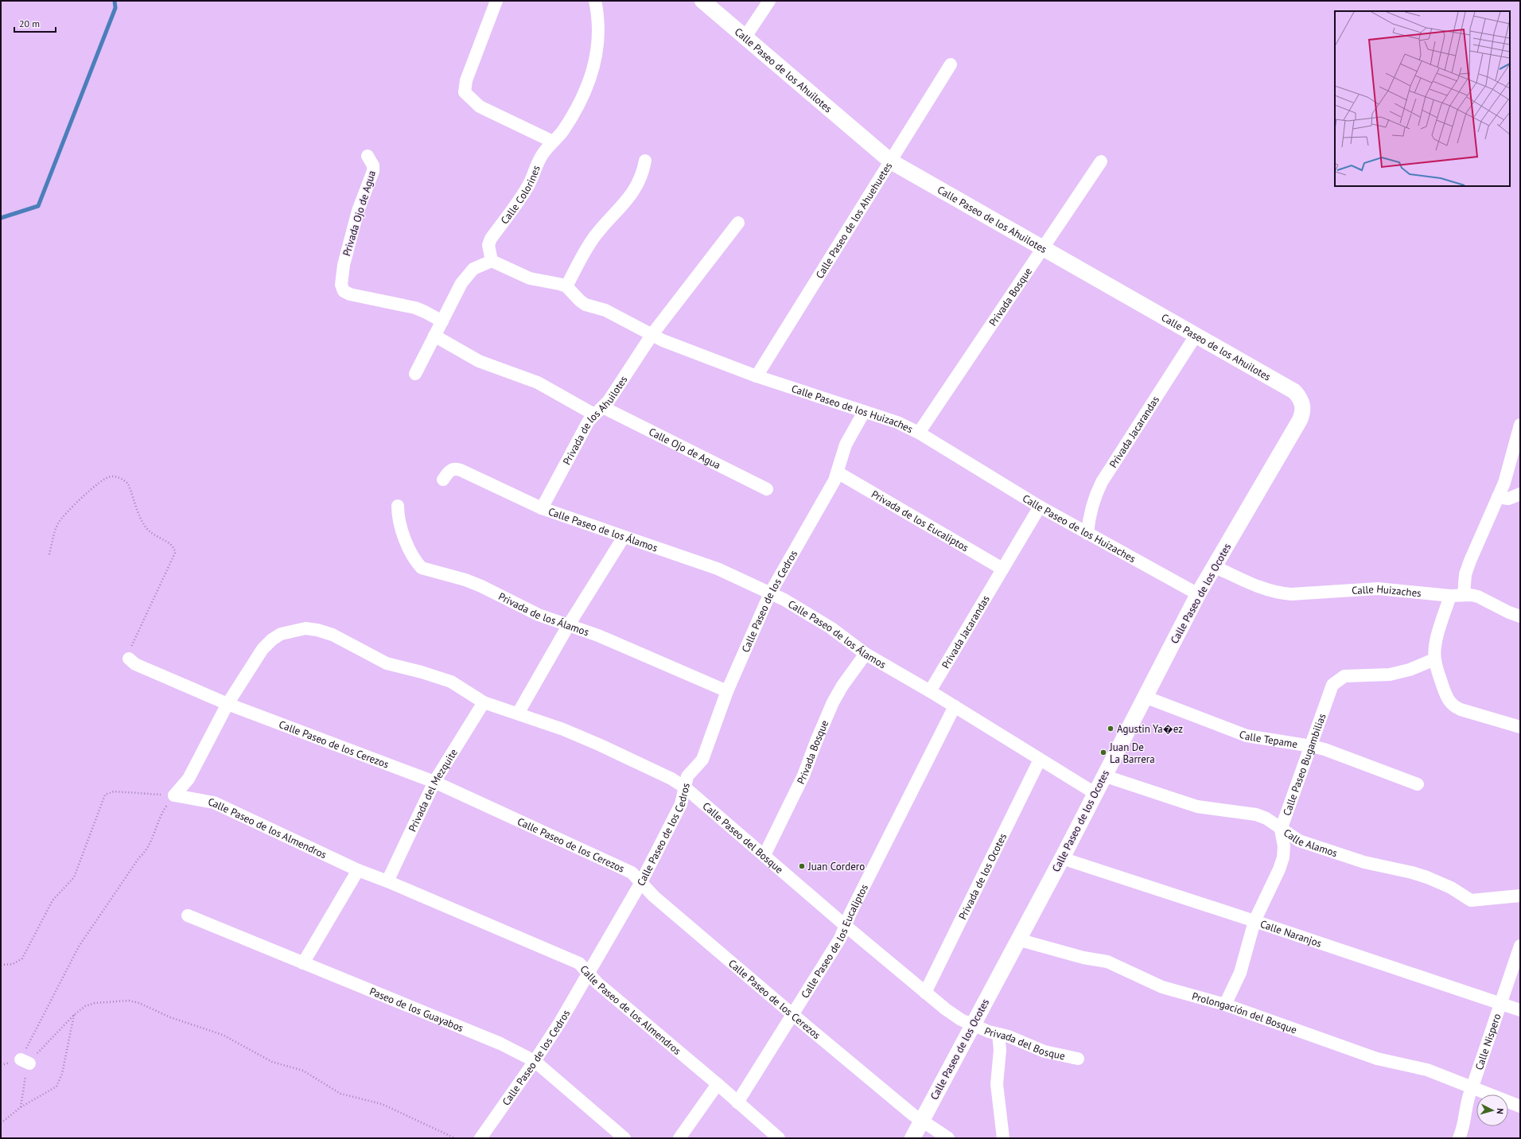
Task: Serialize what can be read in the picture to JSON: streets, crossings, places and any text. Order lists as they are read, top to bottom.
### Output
{
  "streets": {
    "street": [
      "Calle Paseo de los Ahuilotes",
      "Calle Colorines",
      "Privada Ojo de Agua",
      "Calle Paseo de los Ahuehuetes",
      "Privada Bosque",
      "Calle Paseo de los Huizaches",
      "Privada de los Ahuilotes",
      "Privada Jacarandas",
      "Calle Ojo de Agua",
      "Privada de los Eucaliptos",
      "Calle Paseo de los Álamos",
      "Calle Huizaches",
      "Calle Paseo de los Ocotes",
      "Calle Paseo de los Cedros",
      "Privada de los Álamos",
      "Calle Tepame",
      "Calle Paseo de los Cerezos",
      "Calle Paseo Bugambilias",
      "Privada del Mezquite",
      "Calle Paseo de los Almendros",
      "Calle Paseo del Bosque",
      "Calle Alamos",
      "Privada de los Ocotes",
      "Calle Naranjos",
      "Calle Paseo de los Eucaliptos",
      "Paseo de los Guayabos",
      "Prolongación del Bosque",
      "Calle Nispero",
      "Privada del Bosque"
    ]
  },
  "crossings": [
    ["Calle Paseo de los Ahuilotes", "Calle Paseo de los Ahuehuetes"],
    ["Calle Paseo de los Ahuilotes", "Privada Bosque"],
    ["Calle Paseo de los Ahuilotes", "Privada Jacarandas"],
    ["Calle Paseo de los Ahuilotes", "Calle Paseo de los Ocotes"],
    ["Calle Paseo de los Ahuehuetes", "Calle Paseo de los Huizaches"],
    ["Privada Bosque", "Calle Paseo de los Huizaches"],
    ["Privada Bosque", "Calle Paseo de los Álamos"],
    ["Privada Bosque", "Calle Paseo del Bosque"],
    ["Calle Paseo de los Huizaches", "Privada de los Ahuilotes"],
    ["Calle Paseo de los Huizaches", "Privada Jacarandas"],
    ["Calle Paseo de los Huizaches", "Calle Paseo de los Ocotes"],
    ["Calle Paseo de los Huizaches", "Calle Paseo de los Cedros"],
    ["Privada de los Ahuilotes", "Calle Ojo de Agua"],
    ["Privada de los Ahuilotes", "Calle Paseo de los Álamos"],
    ["Privada Jacarandas", "Privada de los Eucaliptos"],
    ["Privada Jacarandas", "Calle Paseo de los Álamos"],
    ["Privada de los Eucaliptos", "Calle Paseo de los Cedros"],
    ["Calle Paseo de los Álamos", "Calle Paseo de los Ocotes"],
    ["Calle Paseo de los Álamos", "Calle Paseo de los Cedros"],
    ["Calle Paseo de los Álamos", "Privada de los Ocotes"],
    ["Calle Paseo de los Álamos", "Calle Paseo de los Eucaliptos"],
    ["Calle Huizaches", "Calle Paseo de los Ocotes"],
    ["Calle Paseo de los Ocotes", "Calle Tepame"],
    ["Calle Paseo de los Ocotes", "Calle Paseo de los Cerezos"],
    ["Calle Paseo de los Ocotes", "Calle Paseo del Bosque"],
    ["Calle Paseo de los Ocotes", "Calle Alamos"],
    ["Calle Paseo de los Ocotes", "Calle Naranjos"],
    ["Calle Paseo de los Ocotes", "Prolongación del Bosque"],
    ["Calle Paseo de los Ocotes", "Privada del Bosque"],
    ["Calle Paseo de los Cedros", "Privada de los Álamos"],
    ["Calle Paseo de los Cedros", "Calle Paseo de los Cerezos"],
    ["Calle Paseo de los Cedros", "Calle Paseo de los Almendros"],
    ["Calle Paseo de los Cedros", "Calle Paseo del Bosque"],
    ["Calle Paseo de los Cedros", "Paseo de los Guayabos"],
    ["Calle Tepame", "Calle Paseo Bugambilias"],
    ["Calle Paseo de los Cerezos", "Privada del Mezquite"],
    ["Calle Paseo de los Cerezos", "Calle Paseo del Bosque"],
    ["Calle Paseo de los Cerezos", "Calle Paseo de los Eucaliptos"],
    ["Calle Paseo Bugambilias", "Calle Alamos"],
    ["Calle Paseo Bugambilias", "Calle Naranjos"],
    ["Calle Paseo Bugambilias", "Prolongación del Bosque"],
    ["Privada del Mezquite", "Calle Paseo de los Almendros"],
    ["Privada del Mezquite", "Calle Paseo del Bosque"],
    ["Calle Paseo de los Almendros", "Calle Paseo del Bosque"],
    ["Calle Paseo de los Almendros", "Calle Paseo de los Eucaliptos"],
    ["Calle Paseo del Bosque", "Privada de los Ocotes"],
    ["Calle Paseo del Bosque", "Calle Paseo de los Eucaliptos"],
    ["Calle Paseo del Bosque", "Privada del Bosque"],
    ["Calle Naranjos", "Calle Nispero"],
    ["Prolongación del Bosque", "Calle Nispero"]
  ],
  "places": ["Agustin Ya�ez", "Juan De La Barrera", "Juan Cordero"],
  "scale_bar": "20 m",
  "north": "right"
}
